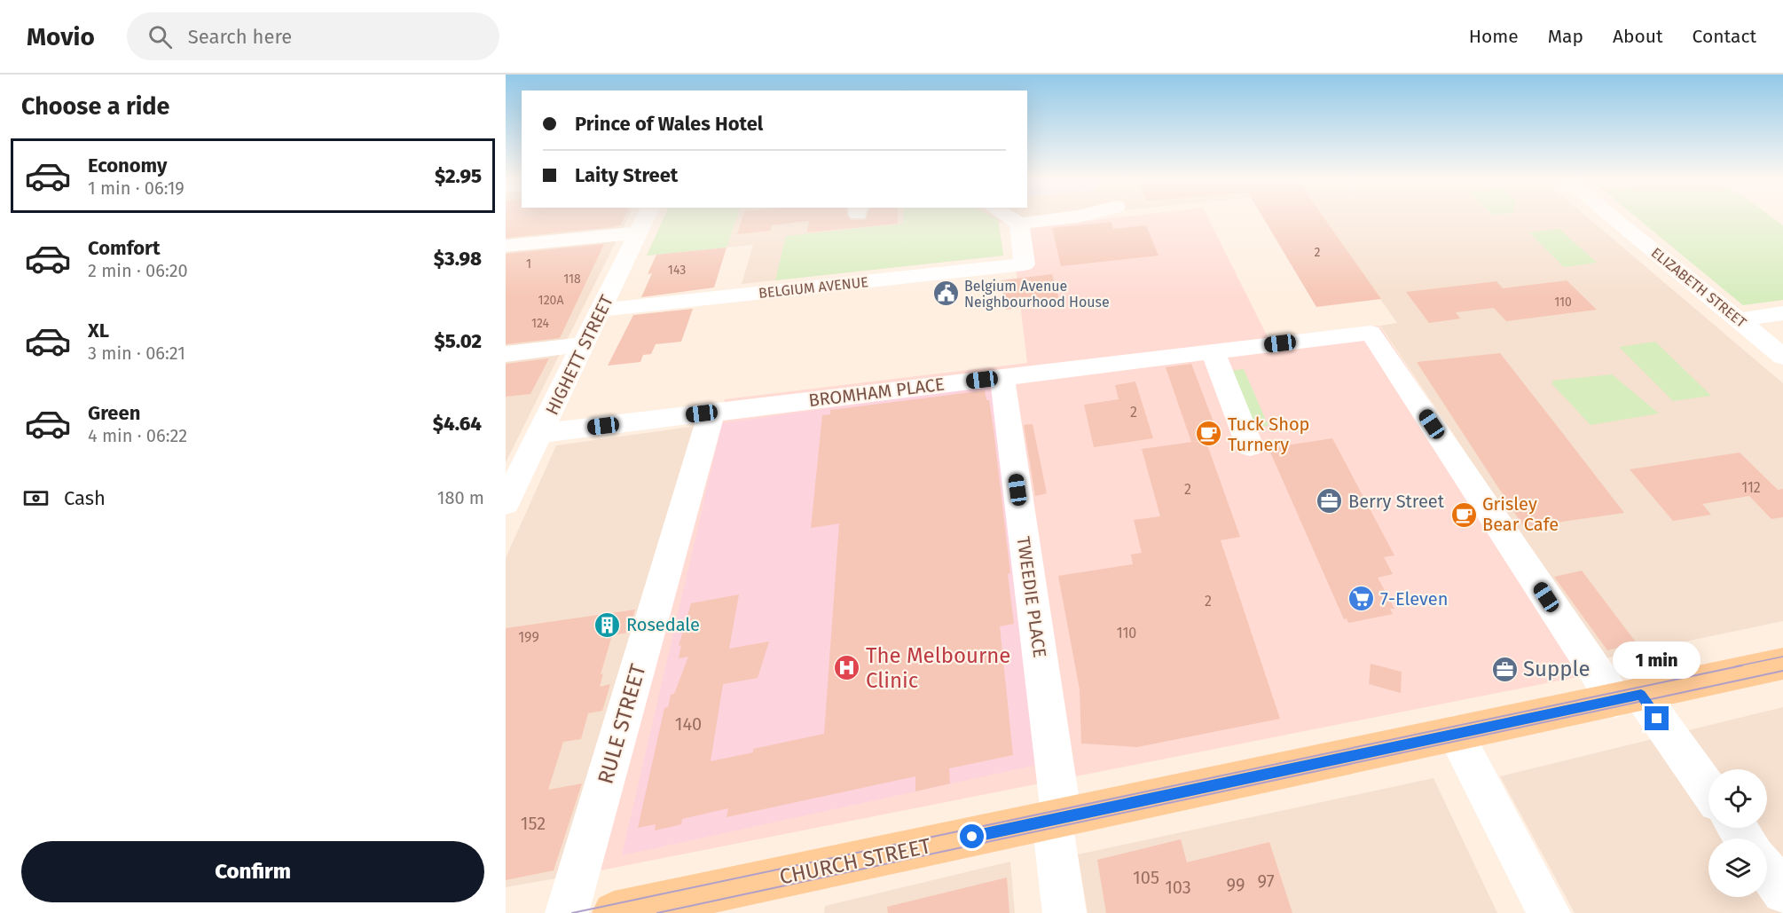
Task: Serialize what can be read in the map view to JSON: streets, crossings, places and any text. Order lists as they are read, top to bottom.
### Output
{
  "streets": {
    "main road": ["CHURCH STREET"],
    "street": [
      "BELGIUM AVENUE",
      "ELIZABETH STREET",
      "HIGHETT STREET",
      "BROMHAM PLACE",
      "TWEEDIE PLACE",
      "RULE STREET"
    ]
  },
  "crossings": [
    ["BELGIUM AVENUE", "HIGHETT STREET"],
    ["HIGHETT STREET", "BROMHAM PLACE"],
    ["BROMHAM PLACE", "TWEEDIE PLACE"],
    ["BROMHAM PLACE", "RULE STREET"],
    ["BROMHAM PLACE", "CHURCH STREET"],
    ["TWEEDIE PLACE", "CHURCH STREET"]
  ],
  "places": {
    "public building": ["Belgium Avenue Neighbourhood House"],
    "cafe": ["Tuck Shop Turnery", "Grisley Bear Cafe"],
    "office": ["Berry Street", "Supple"],
    "supermarket": ["7-Eleven"],
    "building": ["Rosedale"],
    "hospital": ["The Melbourne Clinic"]
  },
  "house_numbers": [
    "2",
    "1",
    "143",
    "118",
    "120A",
    "110",
    "124",
    "2",
    "112",
    "2",
    "2",
    "110",
    "199",
    "140",
    "152",
    "105",
    "97",
    "99",
    "103"
  ],
  "page": {
    "header": "Movio",
    "search": "Search here",
    "nav": [
      "Home",
      "Map",
      "About",
      "Contact"
    ],
    "heading": "Choose a ride",
    "banner": ["Prince of Wales Hotel", "Laity Street"],
    "list": [
      {
        "name": "Economy",
        "note": "1 min · 06:19",
        "value": "$2.95"
      },
      {
        "name": "Comfort",
        "note": "2 min · 06:20",
        "value": "$3.98"
      },
      {
        "name": "XL",
        "note": "3 min · 06:21",
        "value": "$5.02"
      },
      {
        "name": "Green",
        "note": "4 min · 06:22",
        "value": "$4.64"
      }
    ],
    "pay": ["Cash", "180 m"],
    "bubble": "1 min",
    "buttons": "Confirm"
  }
}
